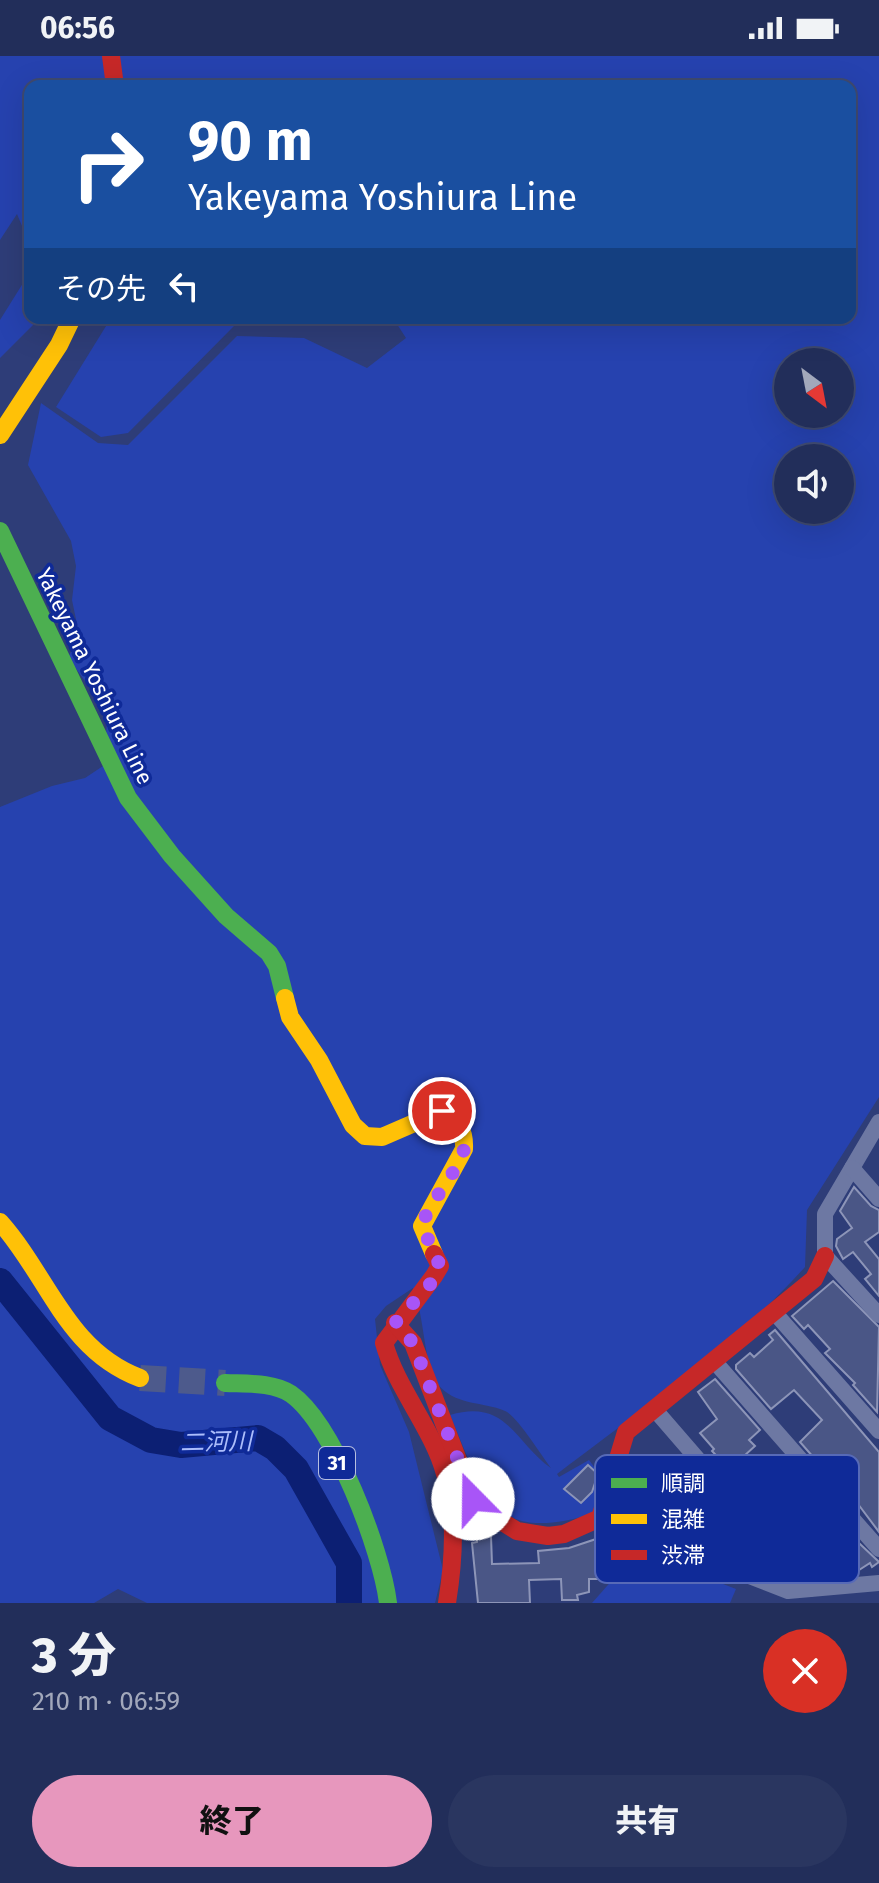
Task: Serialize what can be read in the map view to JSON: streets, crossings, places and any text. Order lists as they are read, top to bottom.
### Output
{
  "streets": {
    "main road": ["Yakeyama Yoshiura Line", "31"]
  },
  "water": ["二河川"],
  "legend": ["順調", "混雑", "渋滞"],
  "north": "bottom right",
  "page": {
    "status": "06:56",
    "turn": ["90 m", "Yakeyama Yoshiura Line"],
    "then": "その先",
    "heading": ["3 分", "210 m · 06:59"],
    "buttons": ["終了", "共有"]
  }
}
